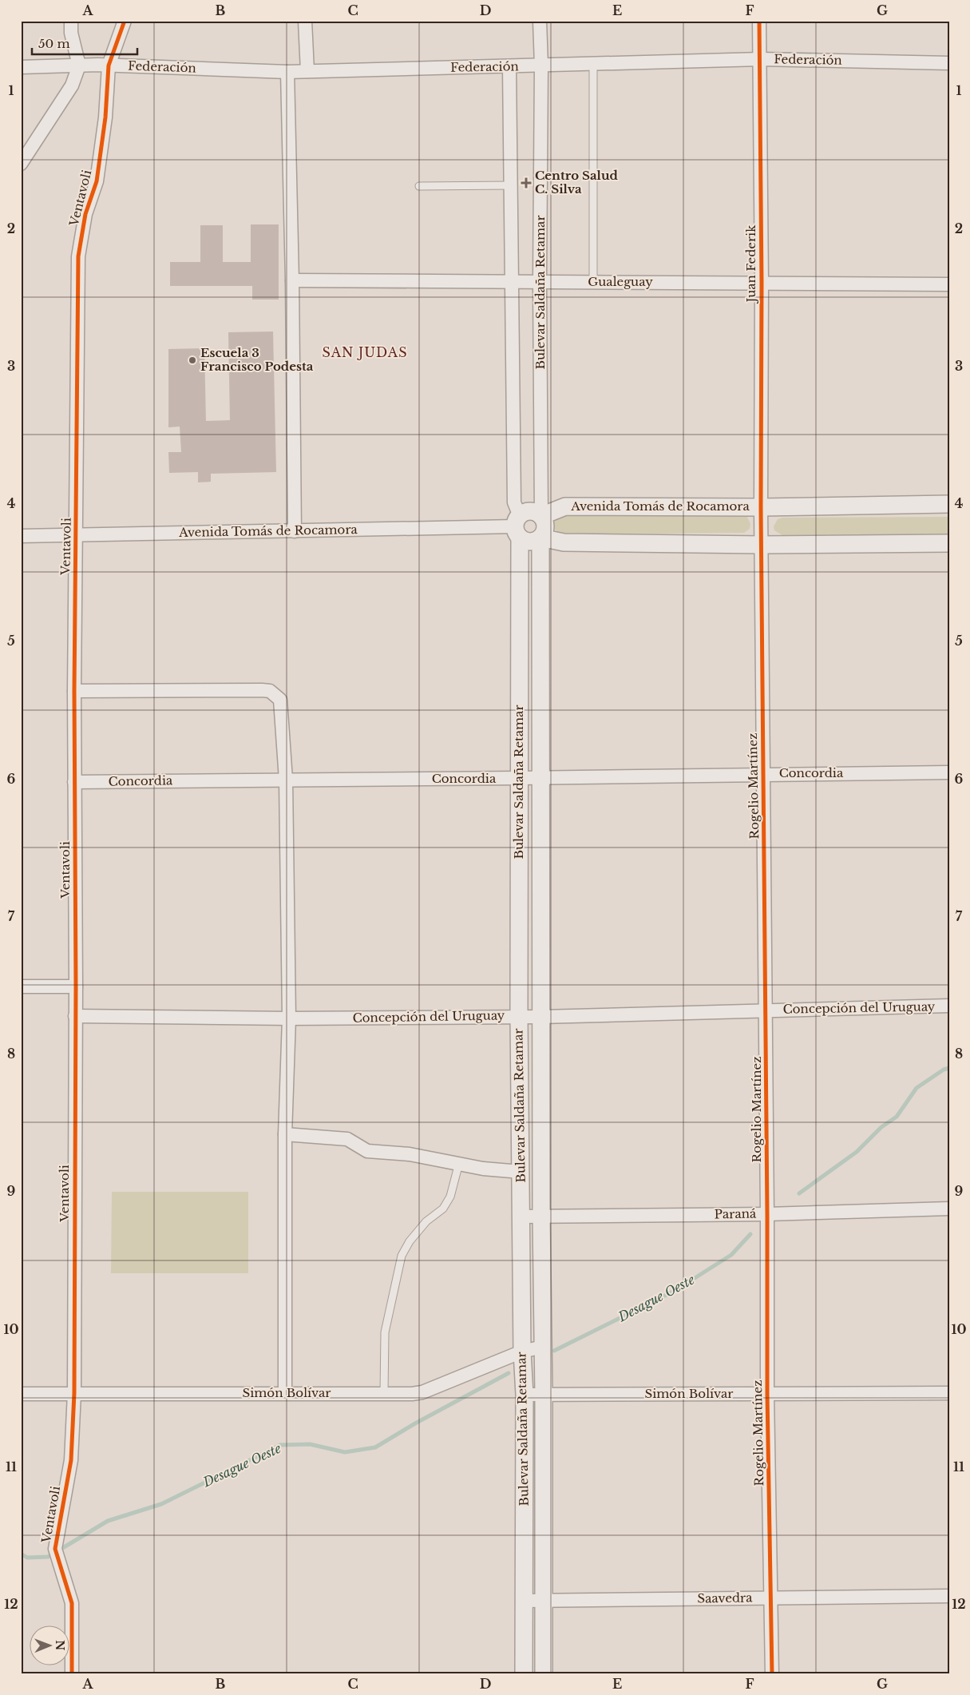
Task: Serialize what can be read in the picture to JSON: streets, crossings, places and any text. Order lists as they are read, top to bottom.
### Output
{
  "streets": {
    "street": [
      "Federación",
      "Ventavoli",
      "Juan Federik",
      "Gualeguay",
      "Bulevar Saldaña Retamar",
      "Avenida Tomás de Rocamora",
      "Concordia",
      "Rogelio Martínez",
      "Concepción del Uruguay",
      "Paraná",
      "Simón Bolívar",
      "Saavedra"
    ]
  },
  "crossings": [
    ["Federación", "Ventavoli"],
    ["Federación", "Juan Federik"],
    ["Federación", "Bulevar Saldaña Retamar"],
    ["Ventavoli", "Avenida Tomás de Rocamora"],
    ["Ventavoli", "Concordia"],
    ["Ventavoli", "Concepción del Uruguay"],
    ["Ventavoli", "Simón Bolívar"],
    ["Juan Federik", "Gualeguay"],
    ["Juan Federik", "Avenida Tomás de Rocamora"],
    ["Juan Federik", "Rogelio Martínez"],
    ["Gualeguay", "Bulevar Saldaña Retamar"],
    ["Bulevar Saldaña Retamar", "Avenida Tomás de Rocamora"],
    ["Bulevar Saldaña Retamar", "Concordia"],
    ["Bulevar Saldaña Retamar", "Concepción del Uruguay"],
    ["Bulevar Saldaña Retamar", "Paraná"],
    ["Bulevar Saldaña Retamar", "Simón Bolívar"],
    ["Bulevar Saldaña Retamar", "Saavedra"],
    ["Concordia", "Rogelio Martínez"],
    ["Rogelio Martínez", "Concepción del Uruguay"],
    ["Rogelio Martínez", "Paraná"],
    ["Rogelio Martínez", "Simón Bolívar"],
    ["Rogelio Martínez", "Saavedra"]
  ],
  "districts": ["SAN JUDAS"],
  "water": ["Desague Oeste"],
  "places": {
    "health": ["Centro Salud C. Silva"],
    "other": ["Escuela 3 Francisco Podesta"]
  },
  "scale_bar": "50 m",
  "north": "right",
  "grid": {
    "columns": [
      "A",
      "B",
      "C",
      "D",
      "E",
      "F",
      "G"
    ],
    "rows": [
      "1",
      "2",
      "3",
      "4",
      "5",
      "6",
      "7",
      "8",
      "9",
      "10",
      "11",
      "12"
    ]
  }
}
